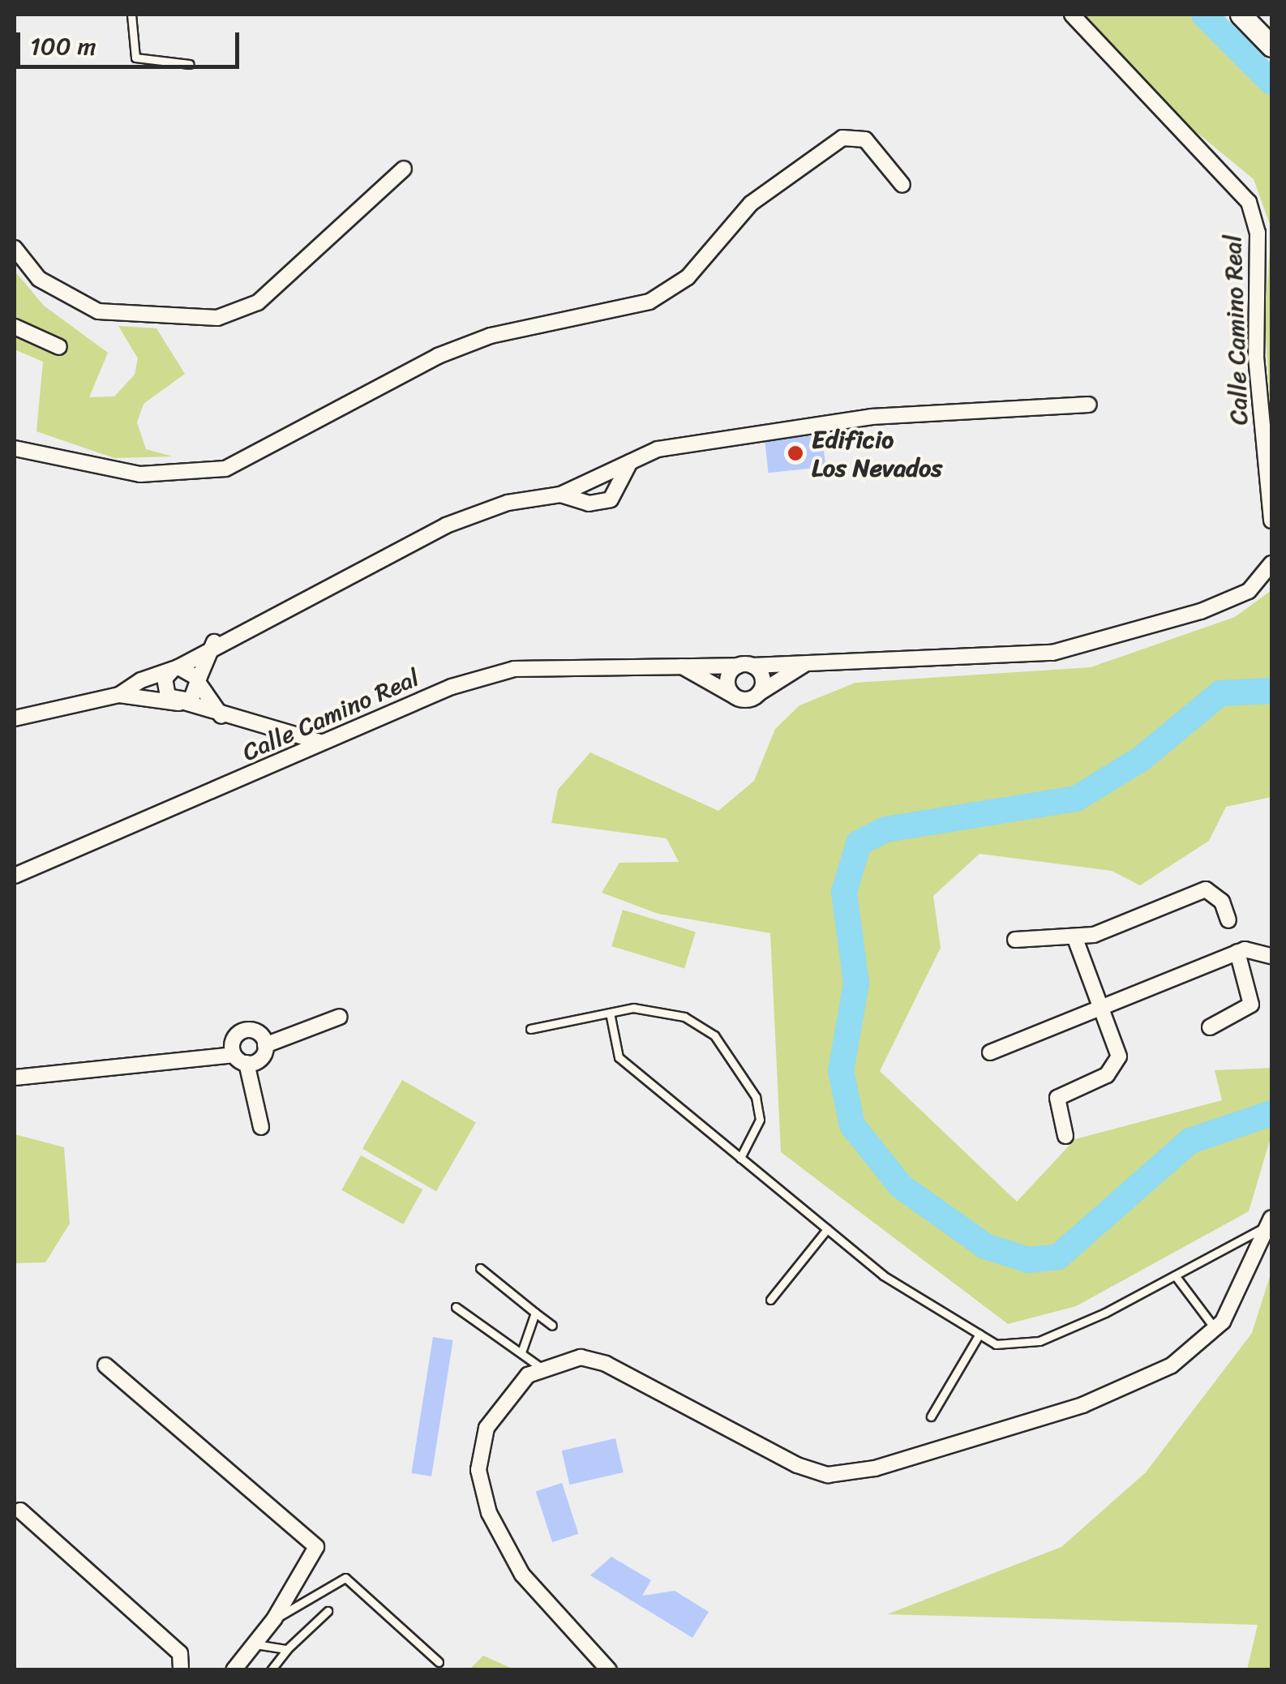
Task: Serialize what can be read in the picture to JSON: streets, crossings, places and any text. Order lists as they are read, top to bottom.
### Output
{
  "streets": {
    "street": ["Calle Camino Real"]
  },
  "places": ["Edificio Los Nevados"],
  "scale_bar": "100 m"
}
